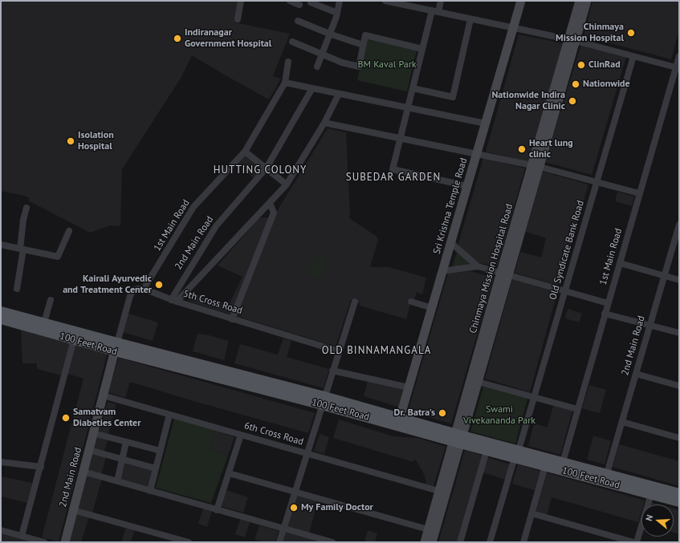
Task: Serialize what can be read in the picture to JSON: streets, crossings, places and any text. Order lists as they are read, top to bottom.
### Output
{
  "streets": {
    "main road": [
      "Sri Krishna Temple Road",
      "2nd Main Road",
      "Chinmaya Mission Hospital Road",
      "100 Feet Road"
    ],
    "street": [
      "1st Main Road",
      "Old Syndicate Bank Road",
      "5th Cross Road",
      "6th Cross Road"
    ]
  },
  "crossings": [
    ["Sri Krishna Temple Road", "100 Feet Road"],
    ["1st Main Road", "5th Cross Road"],
    ["1st Main Road", "100 Feet Road"],
    ["2nd Main Road", "5th Cross Road"],
    ["2nd Main Road", "100 Feet Road"],
    ["2nd Main Road", "6th Cross Road"],
    ["Old Syndicate Bank Road", "100 Feet Road"],
    ["Chinmaya Mission Hospital Road", "100 Feet Road"],
    ["Chinmaya Mission Hospital Road", "6th Cross Road"]
  ],
  "districts": ["HUTTING COLONY", "SUBEDAR GARDEN", "OLD BINNAMANGALA"],
  "parks": ["BM Kaval Park", "Swami Vivekananda Park"],
  "places": [
    "Chinmaya Mission Hospital",
    "Indiranagar Government Hospital",
    "ClinRad",
    "Nationwide",
    "Nationwide Indira Nagar Clinic",
    "Isolation Hospital",
    "Heart lung clinic",
    "Kairali Ayurvedic and Treatment Center",
    "Dr. Batra's",
    "Samatvam Diabeties Center",
    "My Family Doctor"
  ],
  "north": "left"
}
